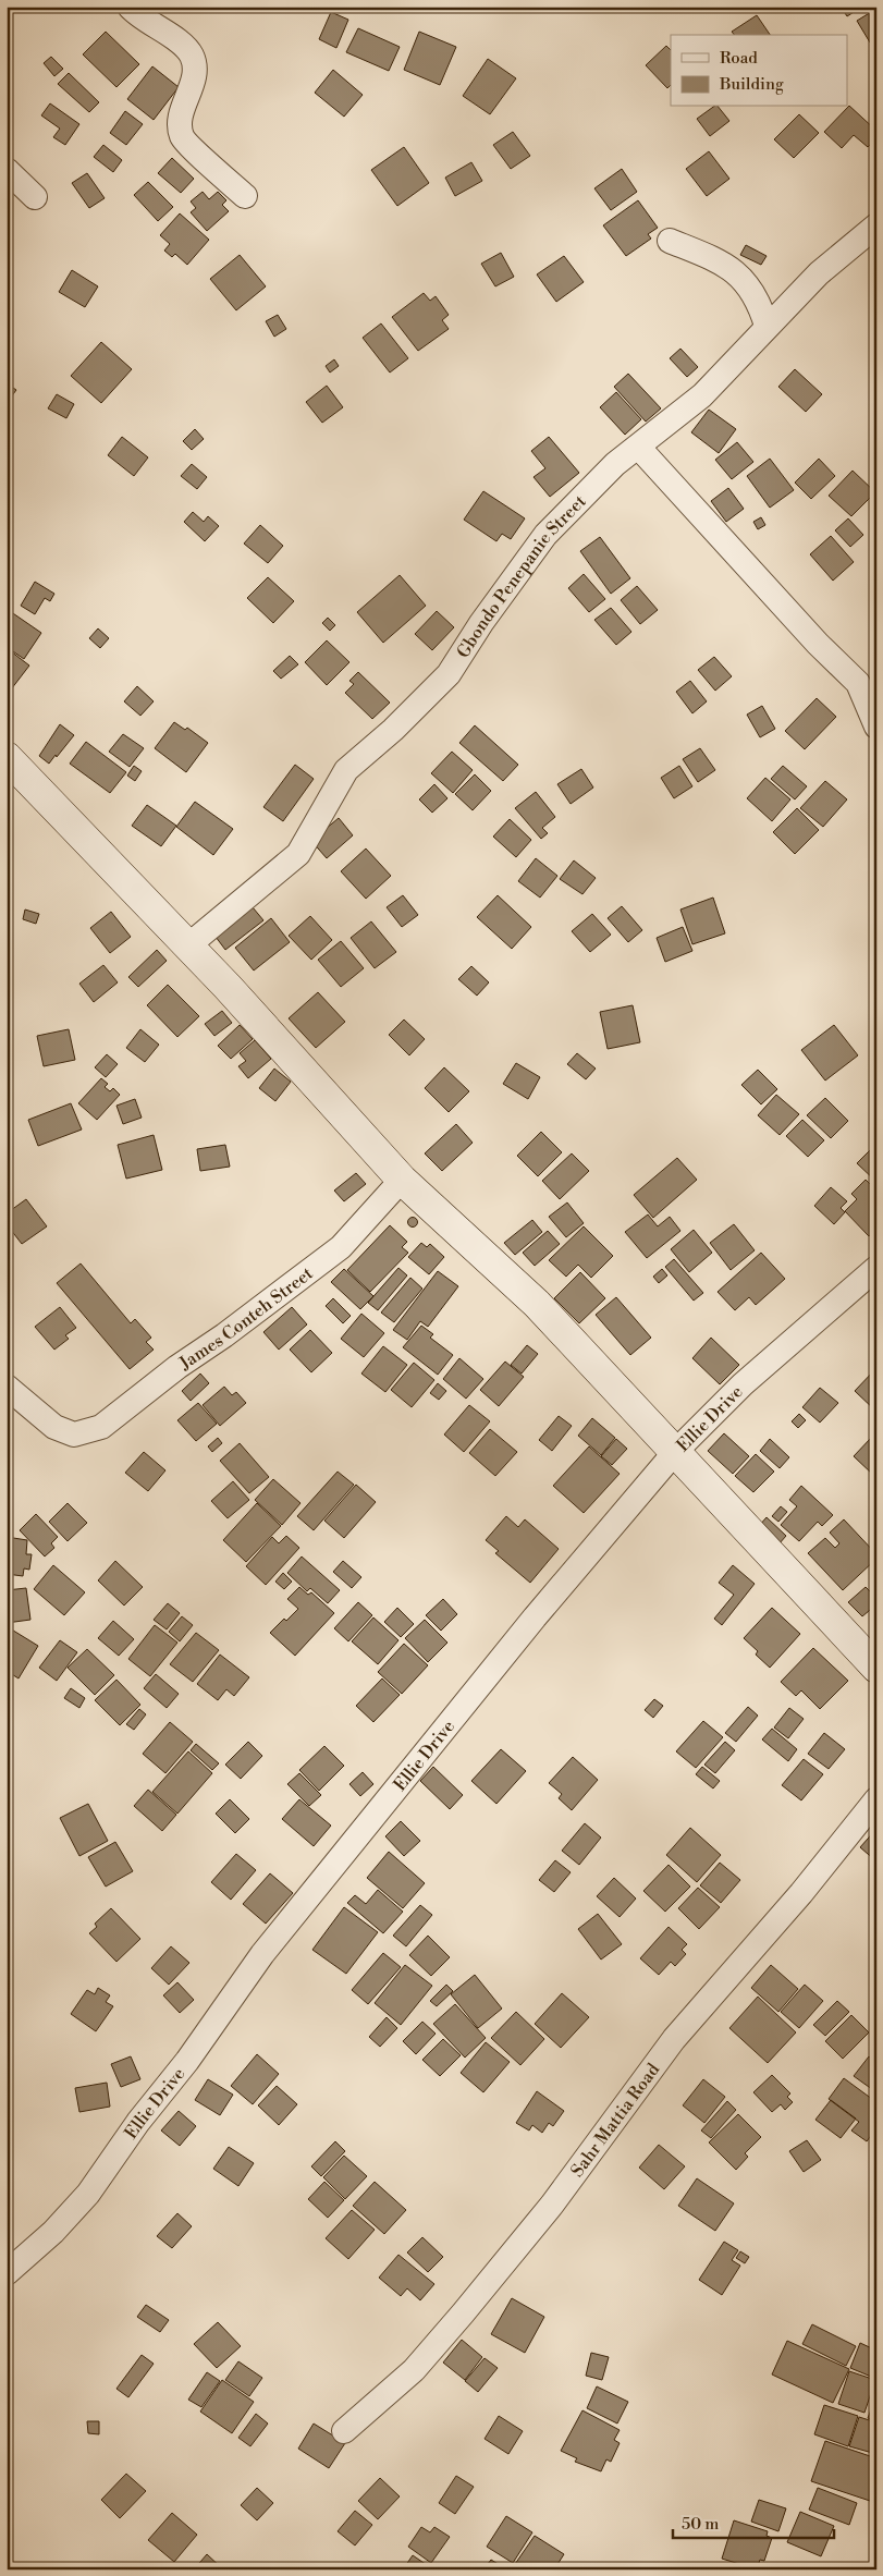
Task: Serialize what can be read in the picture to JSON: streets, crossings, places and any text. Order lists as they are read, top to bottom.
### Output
{
  "streets": {
    "street": [
      "Gbondo Penepanie Street",
      "James Conteh Street",
      "Ellie Drive",
      "Sahr Mattia Road"
    ]
  },
  "legend": ["Road", "Building"],
  "scale_bar": "50 m"
}
